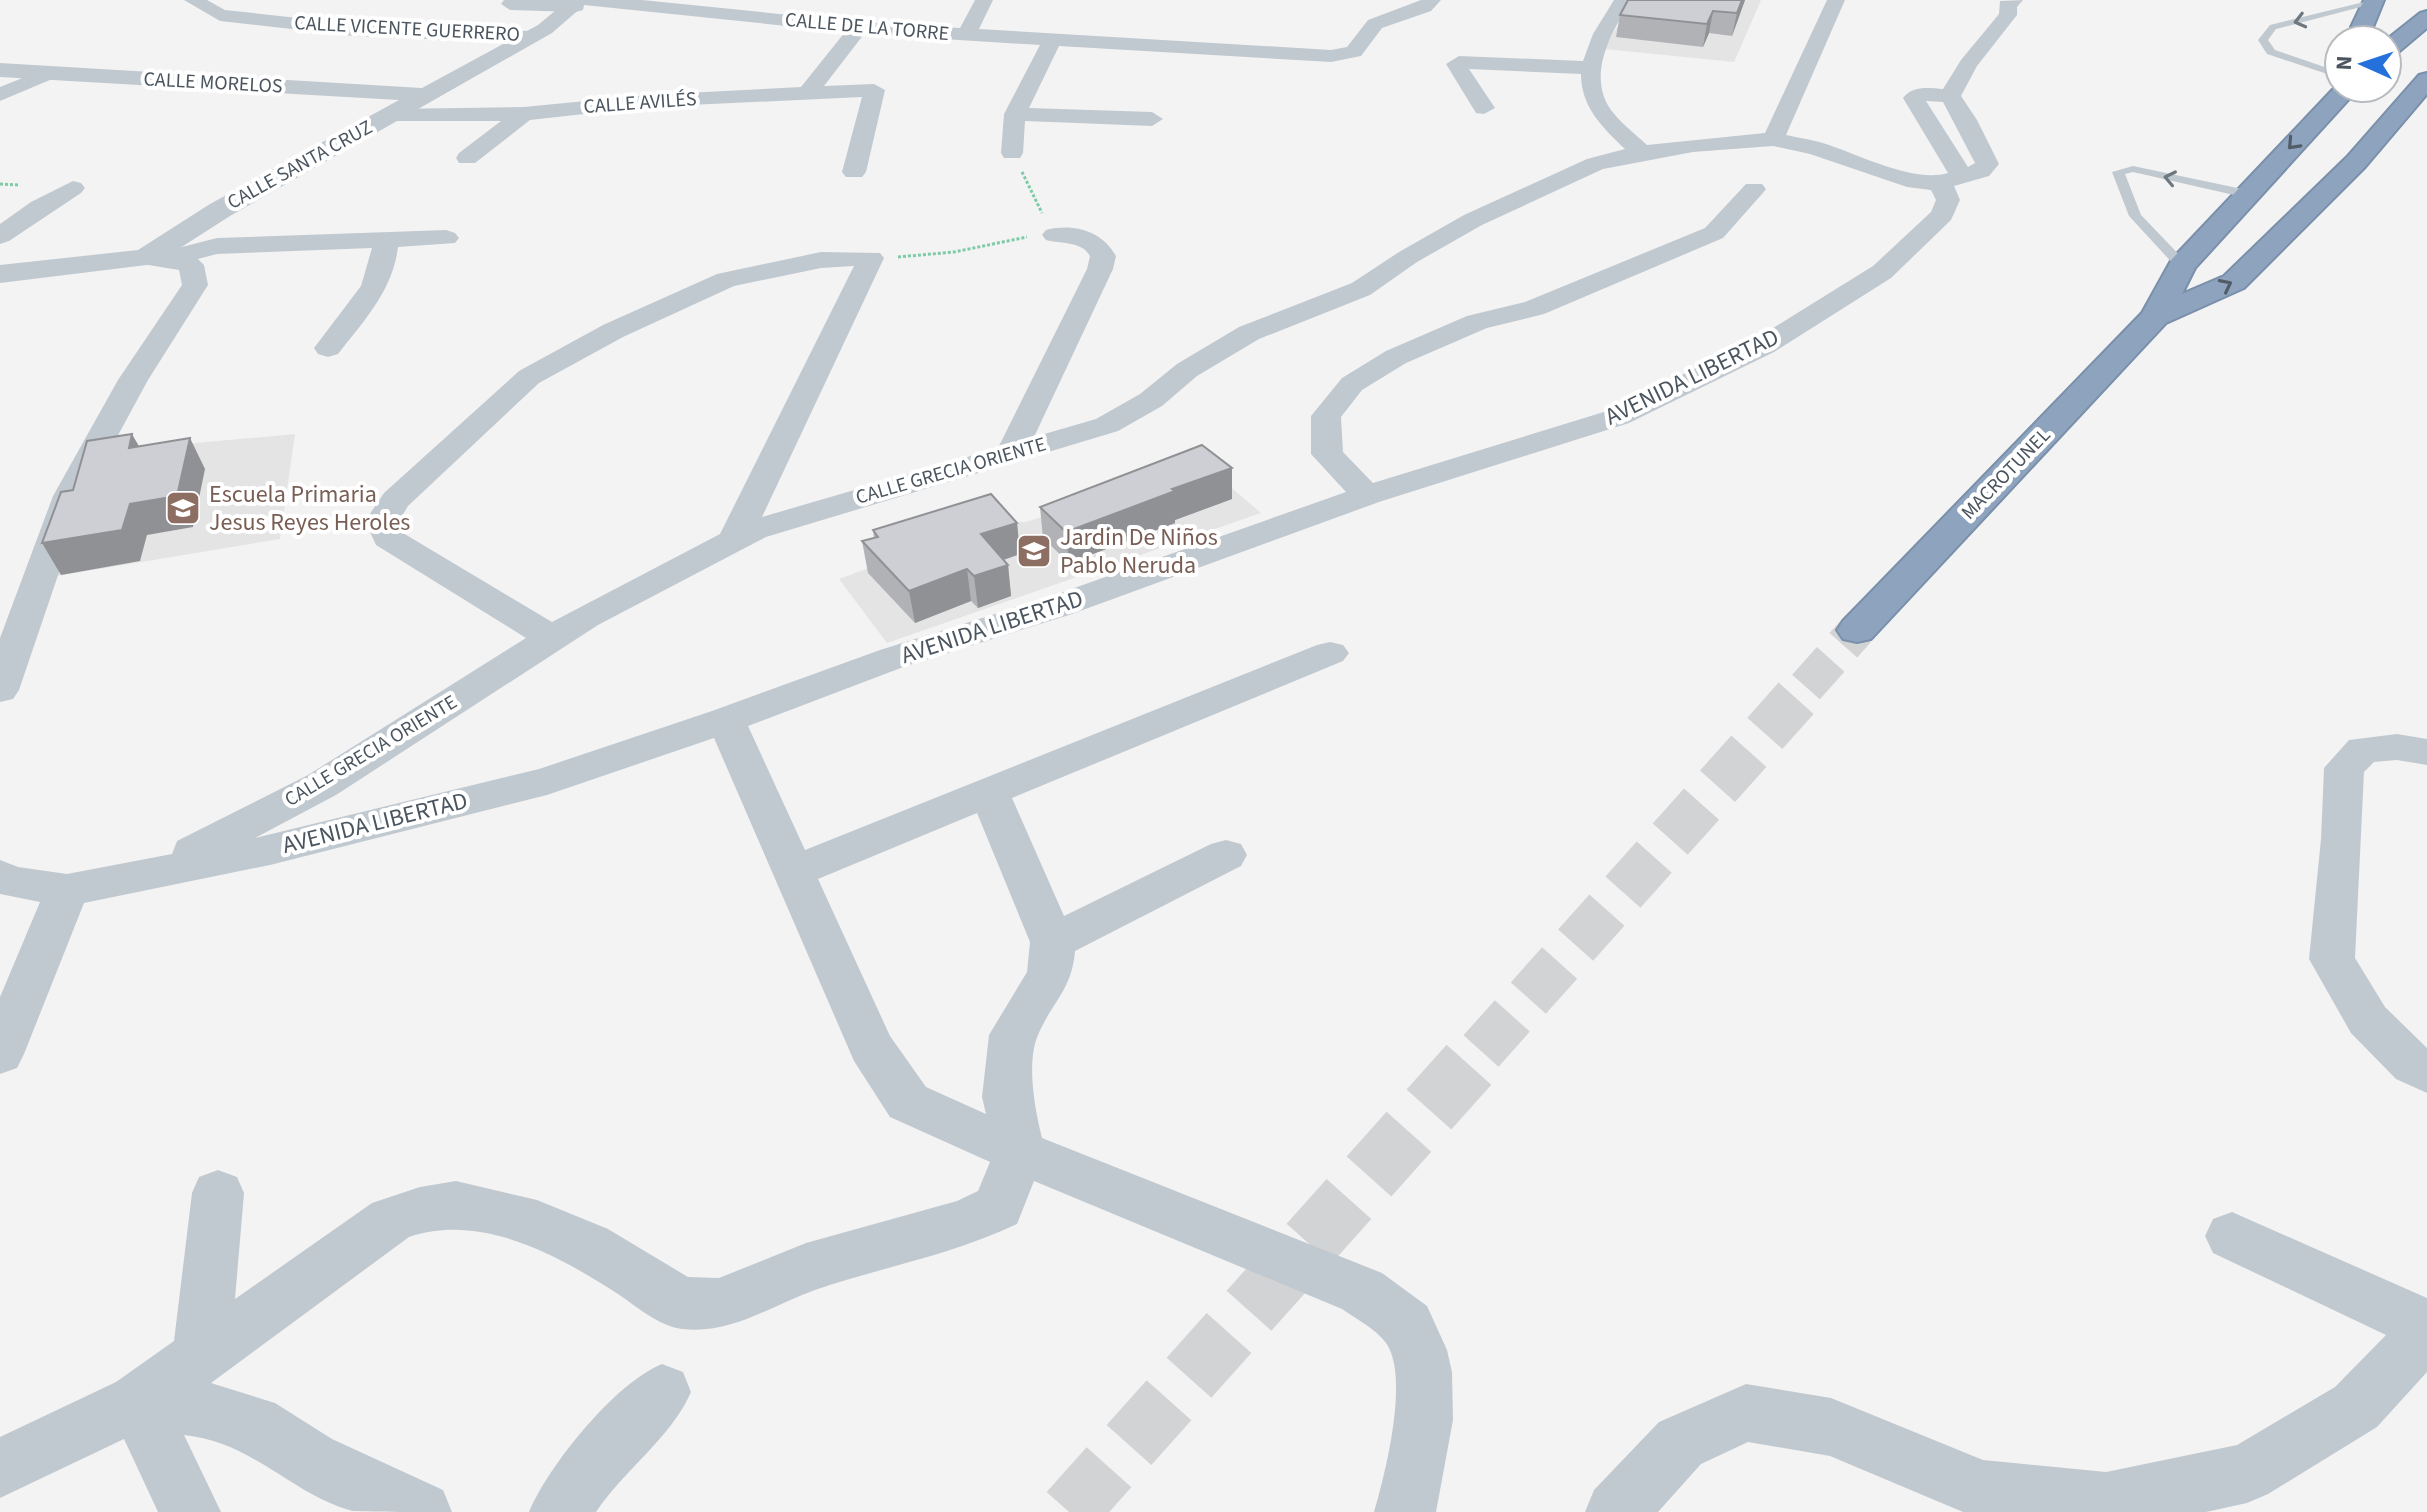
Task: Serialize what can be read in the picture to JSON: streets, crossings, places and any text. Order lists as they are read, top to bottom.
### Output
{
  "streets": {
    "highway": ["MACROTUNEL"],
    "street": [
      "CALLE DE LA TORRE",
      "CALLE VICENTE GUERRERO",
      "CALLE MORELOS",
      "CALLE AVILÉS",
      "CALLE SANTA CRUZ",
      "AVENIDA LIBERTAD",
      "CALLE GRECIA ORIENTE"
    ]
  },
  "crossings": [
    ["CALLE DE LA TORRE", "CALLE SANTA CRUZ"],
    ["CALLE VICENTE GUERRERO", "CALLE SANTA CRUZ"],
    ["CALLE MORELOS", "CALLE SANTA CRUZ"],
    ["CALLE AVILÉS", "CALLE SANTA CRUZ"],
    ["AVENIDA LIBERTAD", "CALLE GRECIA ORIENTE"]
  ],
  "places": {
    "school or university": ["Escuela Primaria Jesus Reyes Heroles", "Jardin De Niños Pablo Neruda"]
  },
  "north": "left"
}
